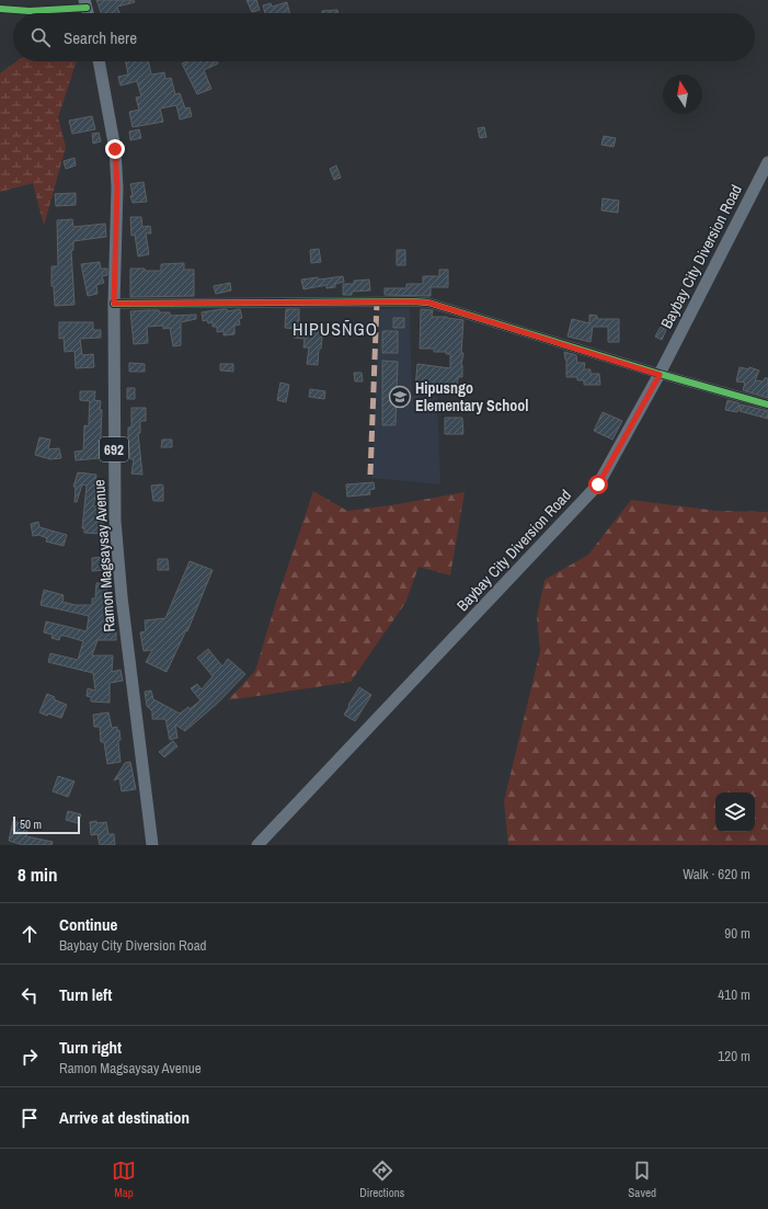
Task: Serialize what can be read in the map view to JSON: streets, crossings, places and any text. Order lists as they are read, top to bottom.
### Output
{
  "streets": {
    "main road": ["Baybay City Diversion Road", "692", "Ramon Magsaysay Avenue"]
  },
  "districts": ["HIPUSÑGO"],
  "places": {
    "school or university": ["Hipusngo Elementary School"]
  },
  "scale_bar": "50 m",
  "north": "top",
  "page": {
    "search": "Search here",
    "scale": "50 m",
    "heading": ["8 min", "Walk · 620 m"],
    "list": [
      ["Continue", "Baybay City Diversion Road", "90 m"],
      ["Turn left", "410 m"],
      ["Turn right", "Ramon Magsaysay Avenue", "120 m"],
      "Arrive at destination"
    ],
    "nav": ["Map", "Directions", "Saved"]
  }
}
